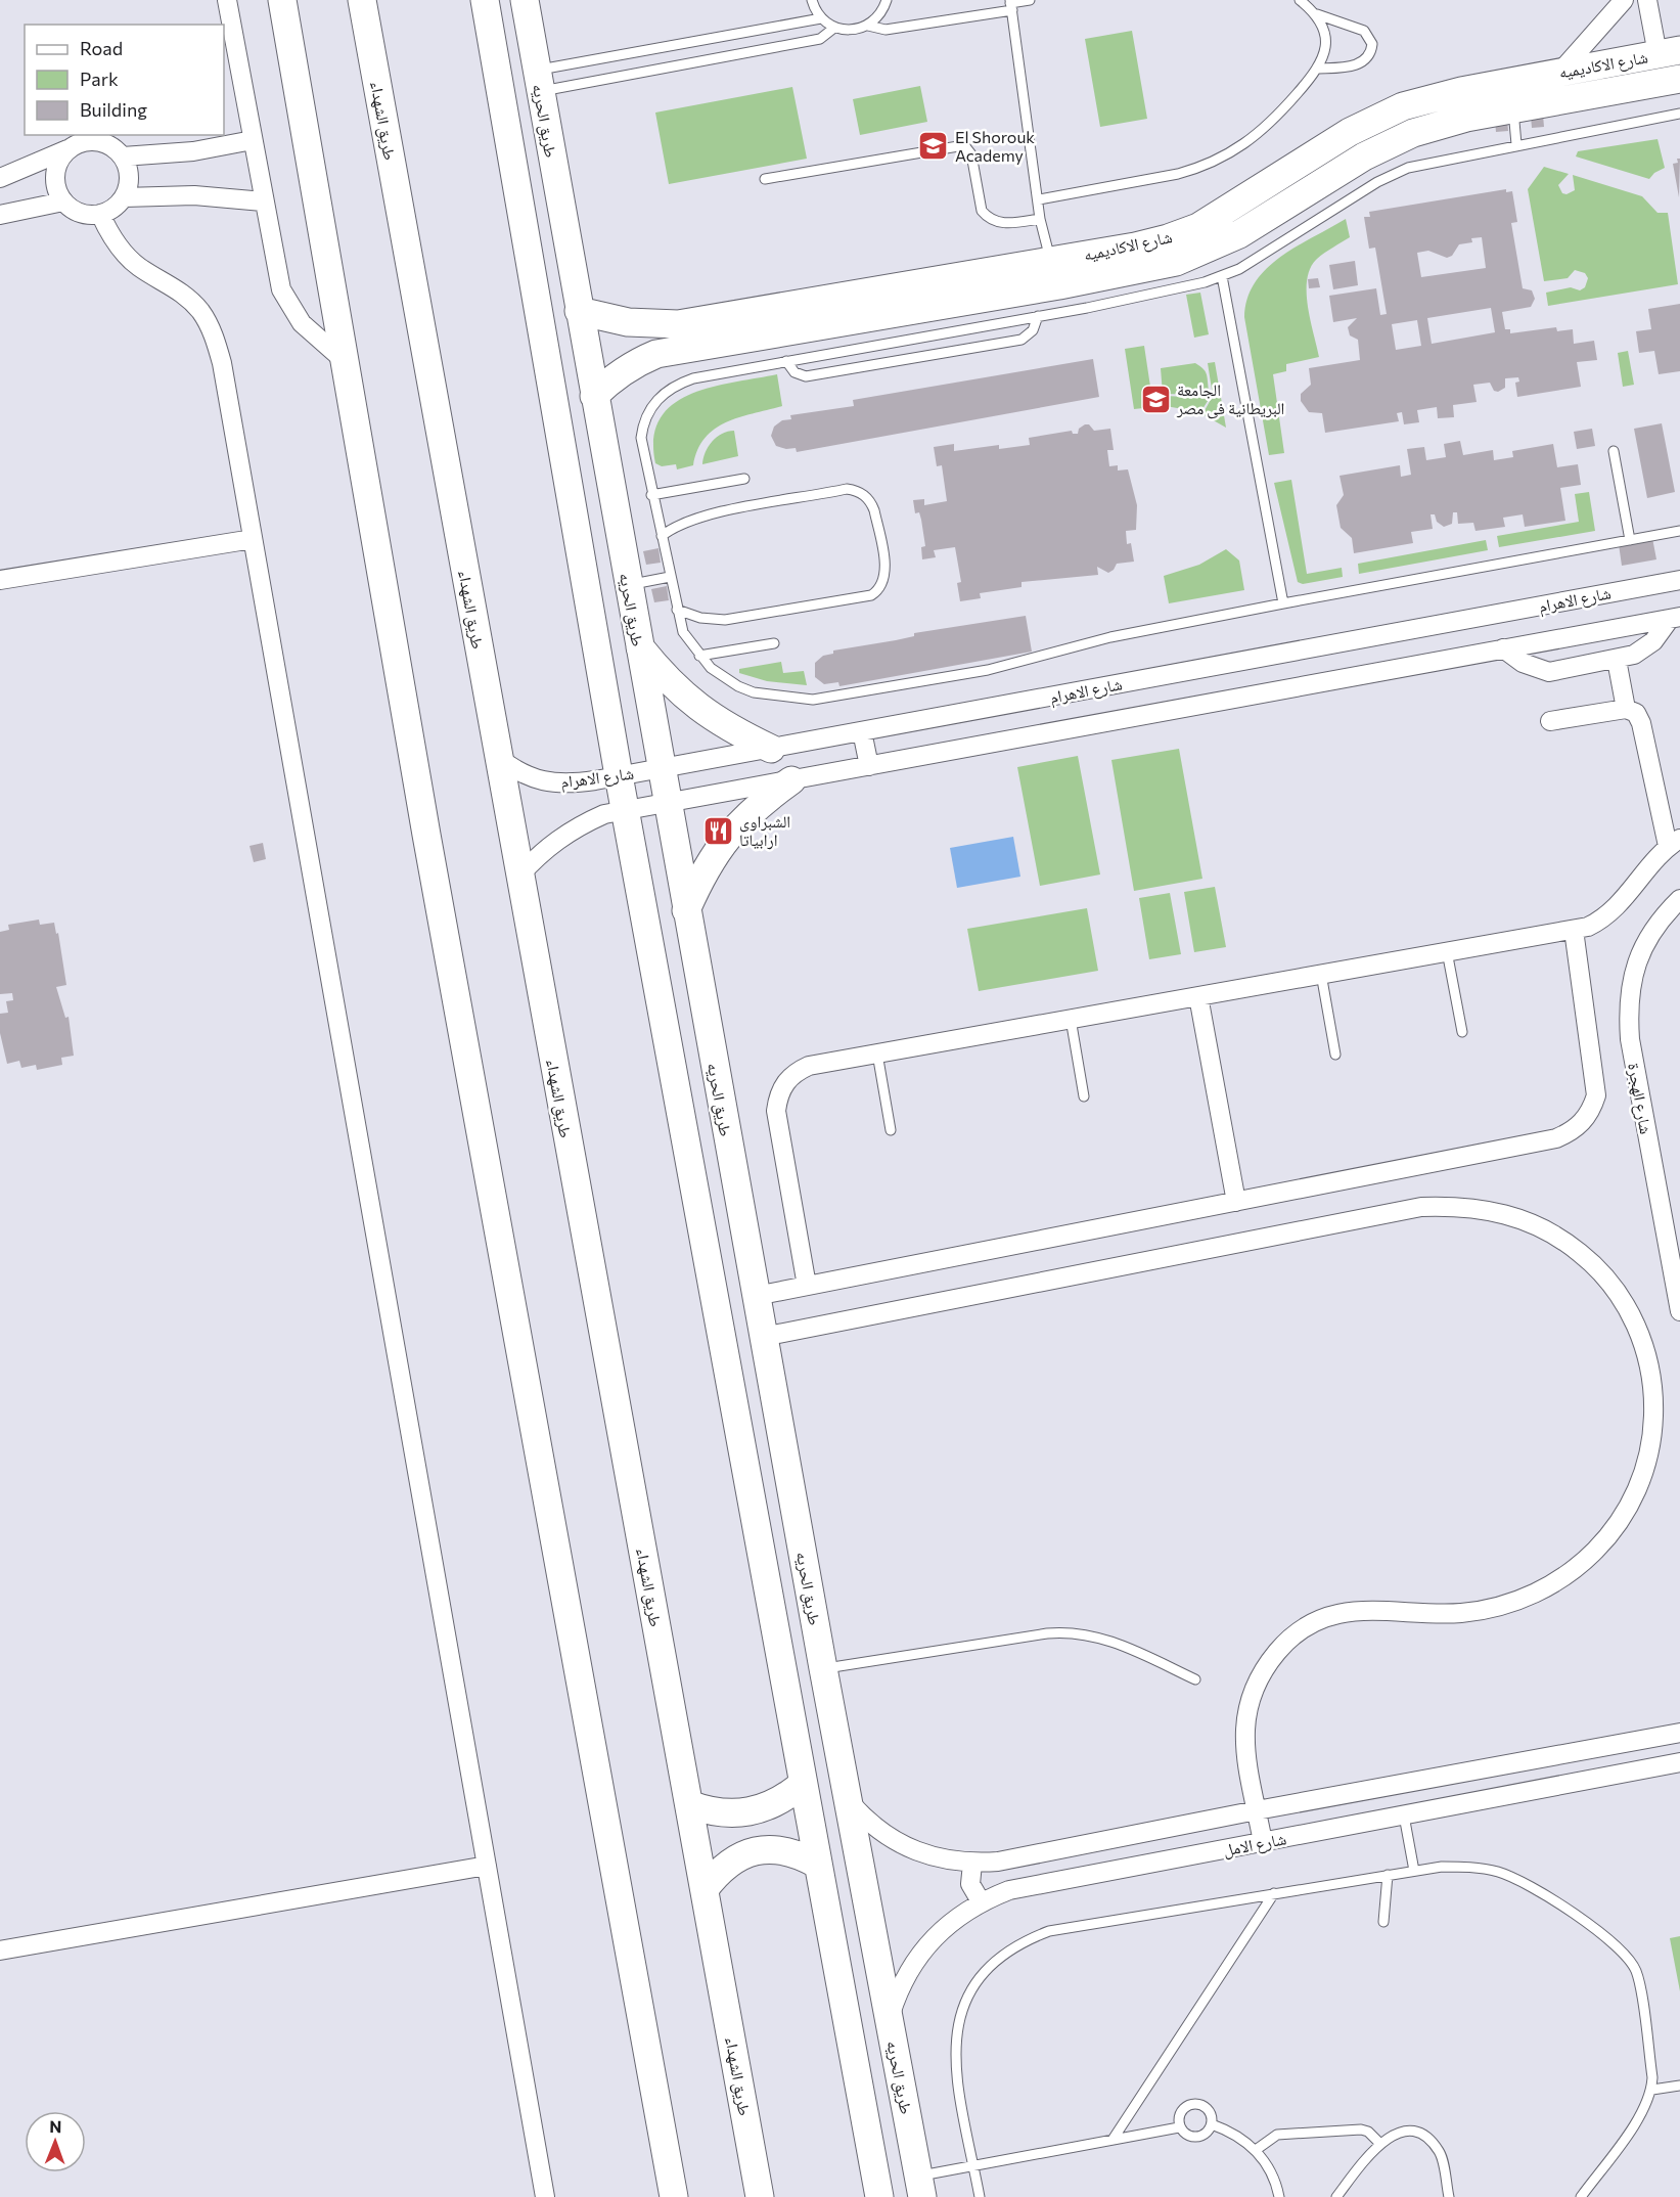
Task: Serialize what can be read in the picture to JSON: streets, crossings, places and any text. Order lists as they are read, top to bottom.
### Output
{
  "streets": {
    "street": [
      "شارع الاكاديميه",
      "طريق الشهداء",
      "طريق الحريه",
      "شارع الاهرام",
      "شارع الهجرة",
      "شارع الامل"
    ]
  },
  "crossings": [
    ["شارع الاكاديميه", "طريق الحريه"],
    ["طريق الشهداء", "شارع الاهرام"],
    ["طريق الحريه", "شارع الاهرام"],
    ["طريق الحريه", "شارع الامل"]
  ],
  "places": {
    "school or university": ["El Shorouk Academy", "الجامعة البريطانية فى مصر"],
    "restaurant": ["الشبراوى ارابياتا"]
  },
  "legend": ["Road", "Park", "Building"],
  "north": "top"
}
